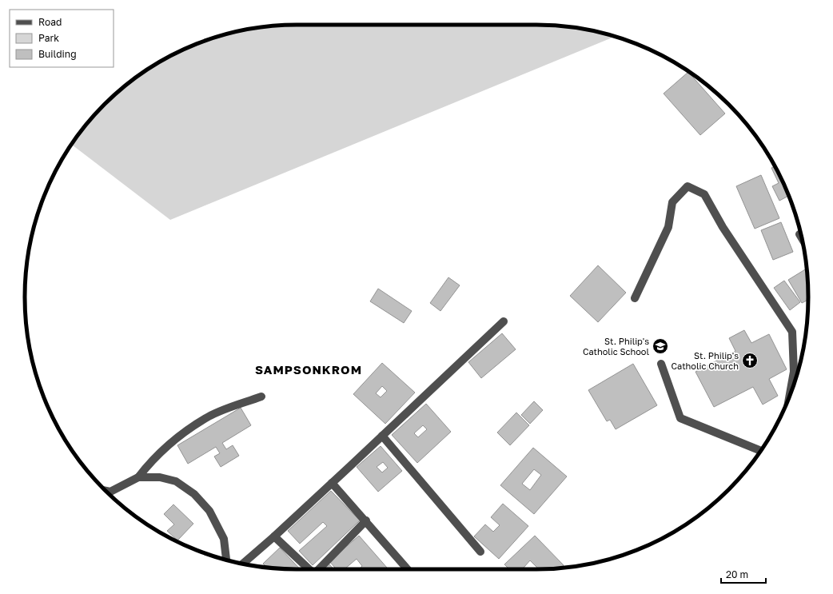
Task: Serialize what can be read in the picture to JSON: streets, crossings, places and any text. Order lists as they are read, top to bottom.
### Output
{
  "districts": ["SAMPSONKROM"],
  "places": {
    "school or university": ["St. Philip's Catholic School"],
    "church": ["St. Philip's Catholic Church"]
  },
  "legend": ["Road", "Park", "Building"],
  "scale_bar": "20 m"
}
